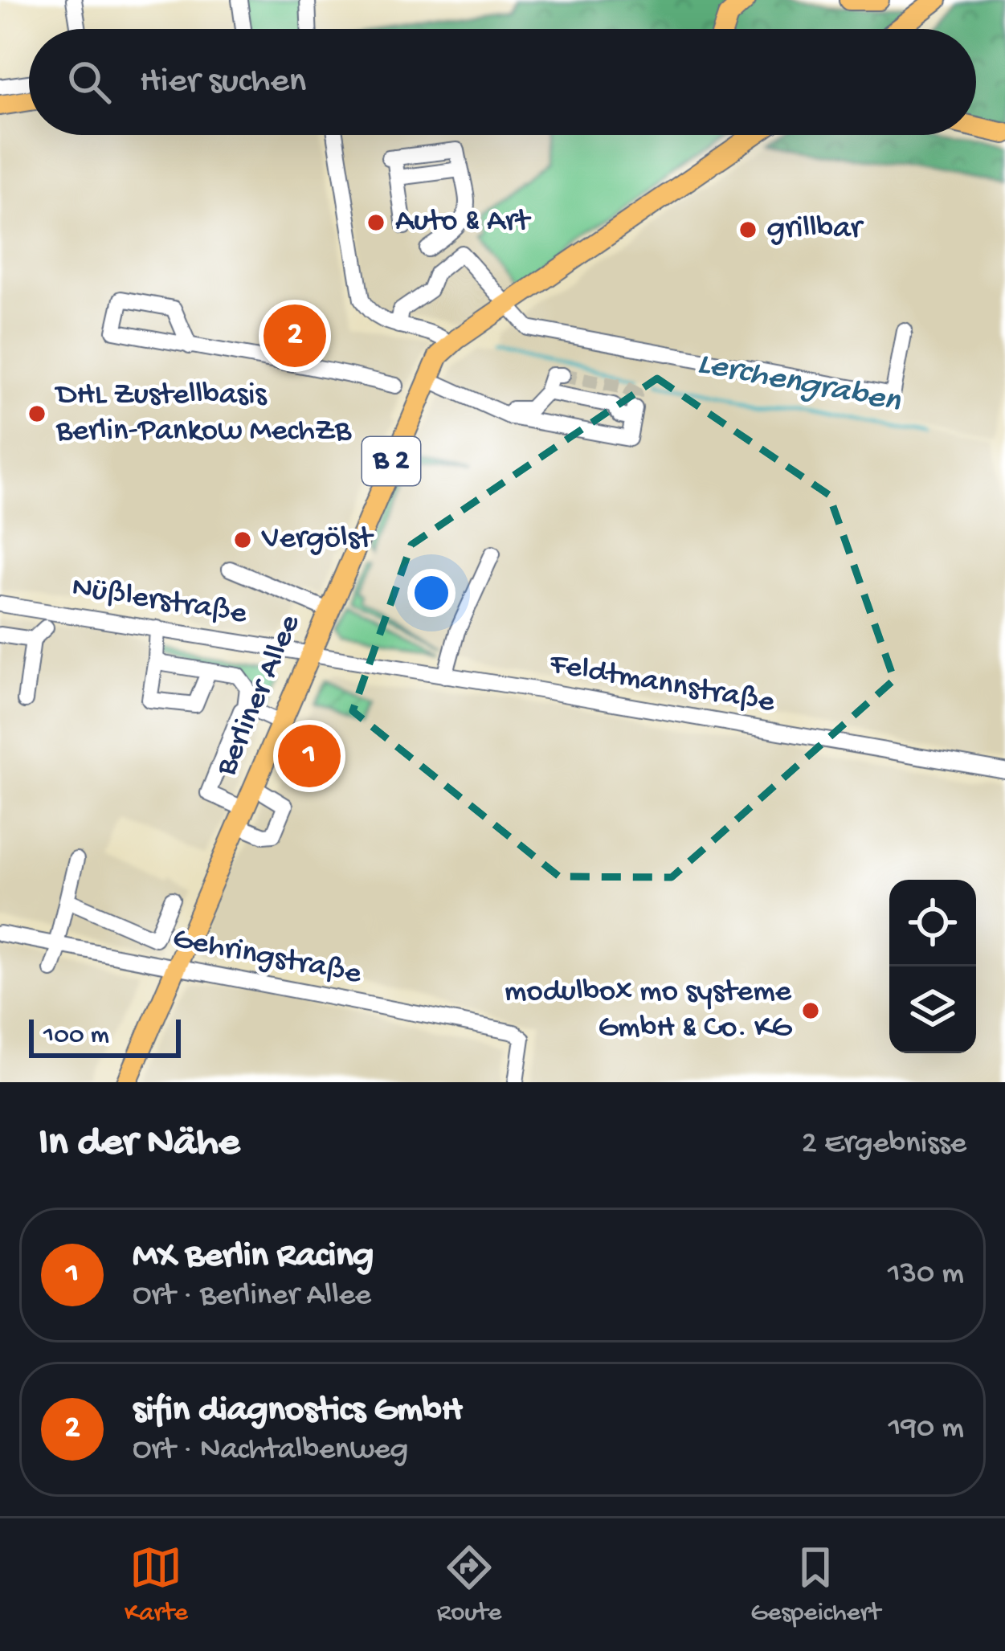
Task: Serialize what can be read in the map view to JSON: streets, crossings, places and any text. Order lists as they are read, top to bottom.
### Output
{
  "streets": {
    "main road": ["B 2", "Berliner Allee"],
    "street": ["Nüßlerstraße", "Feldtmannstraße", "Gehringstraße"]
  },
  "crossings": [
    ["B 2", "Berliner Allee"],
    ["Nüßlerstraße", "Feldtmannstraße"],
    ["Nüßlerstraße", "Berliner Allee"],
    ["Feldtmannstraße", "Berliner Allee"],
    ["Berliner Allee", "Gehringstraße"]
  ],
  "water": ["Lerchengraben"],
  "places": [
    "Auto & Art",
    "grillbar",
    "DHL Zustellbasis Berlin-Pankow MechZB",
    "Vergölst",
    "modulbox mo systeme GmbH & Co. KG"
  ],
  "scale_bar": "100 m",
  "page": {
    "search": "Hier suchen",
    "pins": ["2", "1"],
    "scale": "100 m",
    "heading": ["In der Nähe", "2 Ergebnisse"],
    "list": [
      {
        "mark": "1",
        "name": "MX Berlin Racing",
        "note": "Ort · Berliner Allee",
        "value": "130 m"
      },
      {
        "mark": "2",
        "name": "sifin diagnostics GmbH",
        "note": "Ort · Nachtalbenweg",
        "value": "190 m"
      }
    ],
    "nav": ["Karte", "Route", "Gespeichert"]
  }
}
